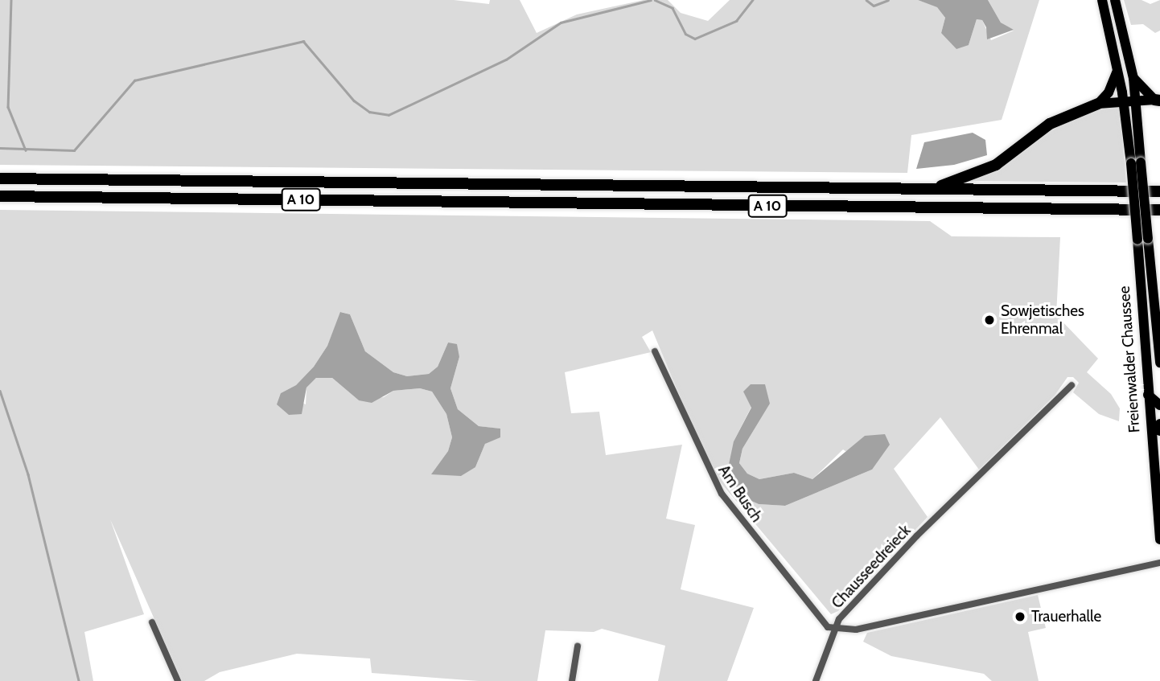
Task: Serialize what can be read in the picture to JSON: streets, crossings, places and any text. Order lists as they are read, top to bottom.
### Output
{
  "streets": {
    "highway": ["A 10"],
    "main road": ["Freienwalder Chaussee"],
    "street": ["Am Busch", "Chausseedreieck"]
  },
  "crossings": [
    ["Am Busch", "Chausseedreieck"]
  ],
  "places": ["Sowjetisches Ehrenmal", "Trauerhalle"]
}
